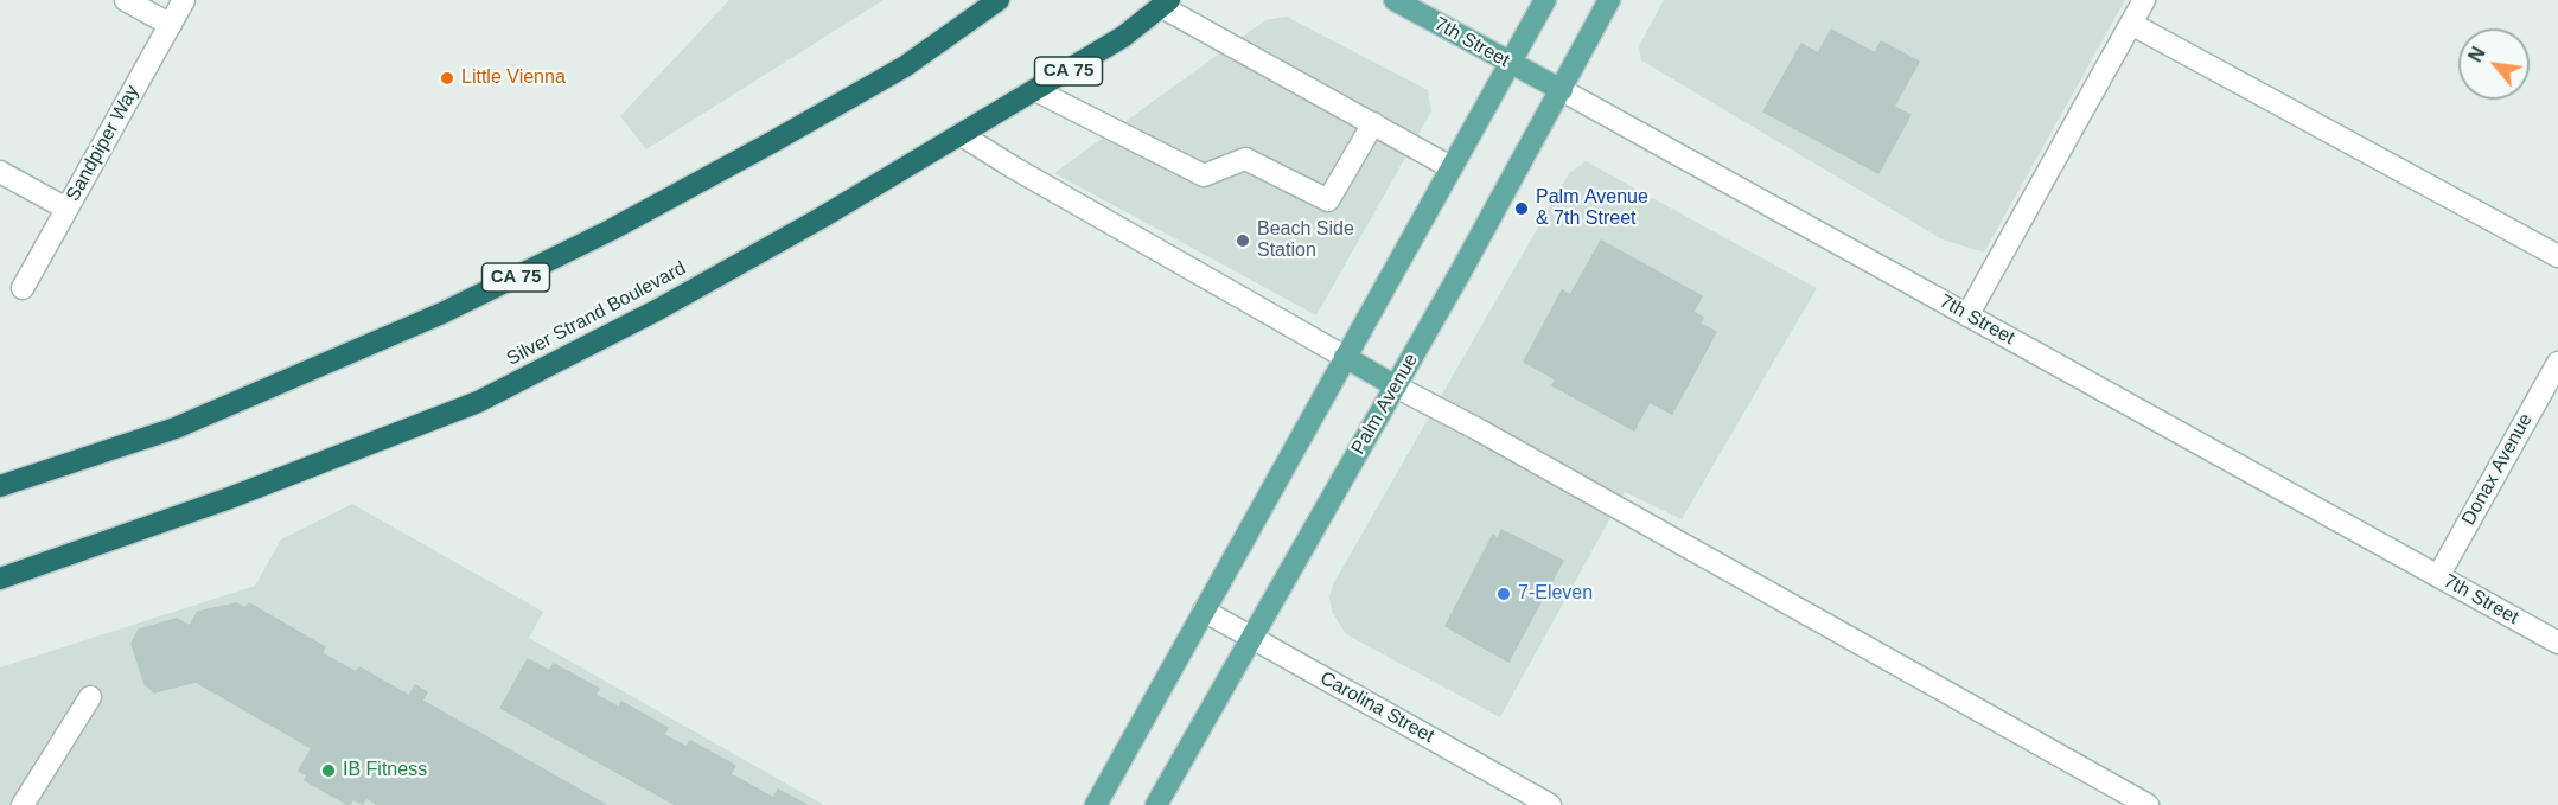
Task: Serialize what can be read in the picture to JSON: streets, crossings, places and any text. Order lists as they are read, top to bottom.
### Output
{
  "streets": {
    "highway": ["CA 75", "Silver Strand Boulevard"],
    "main road": ["7th Street", "Palm Avenue"],
    "street": ["Sandpiper Way", "Donax Avenue", "Carolina Street"]
  },
  "crossings": [
    ["7th Street", "Palm Avenue"],
    ["7th Street", "Donax Avenue"],
    ["Palm Avenue", "Carolina Street"]
  ],
  "places": [
    "Little Vienna",
    "Palm Avenue & 7th Street",
    "Beach Side Station",
    "7-Eleven",
    "IB Fitness"
  ],
  "north": "top left"
}
